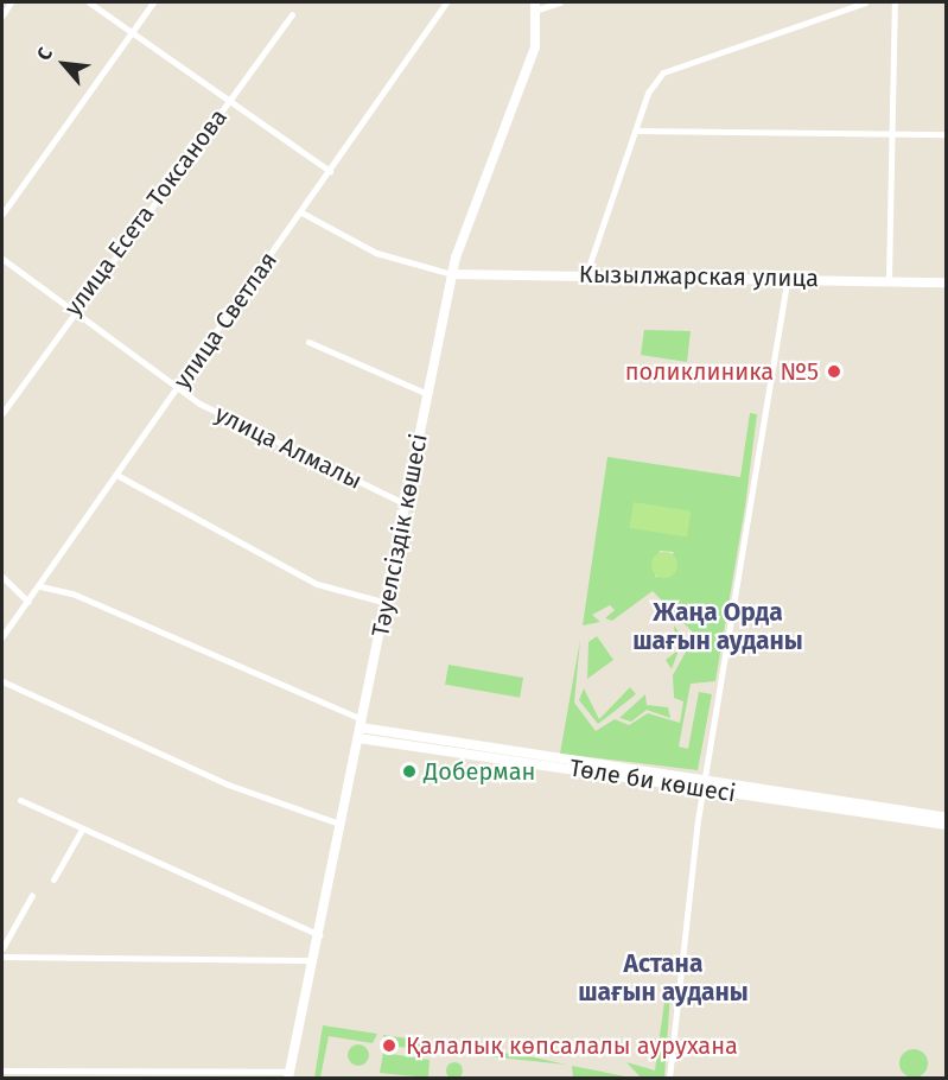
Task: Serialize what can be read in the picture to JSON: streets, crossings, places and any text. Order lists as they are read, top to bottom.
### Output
{
  "streets": {
    "main road": ["Кызылжарская улица", "Тәуелсіздік көшесі", "Төле би көшесі"],
    "street": ["улица Есета Токсанова", "улица Светлая", "улица Алмалы"]
  },
  "crossings": [
    ["улица Есета Токсанова", "улица Алмалы"],
    ["Кызылжарская улица", "Тәуелсіздік көшесі"],
    ["улица Светлая", "улица Алмалы"],
    ["улица Алмалы", "Тәуелсіздік көшесі"],
    ["Тәуелсіздік көшесі", "Төле би көшесі"]
  ],
  "districts": ["Жаңа Орда шағын ауданы", "Астана шағын ауданы"],
  "places": ["поликлиника №5", "Доберман", "Қалалық көпсалалы аурухана"],
  "north": "top left"
}
